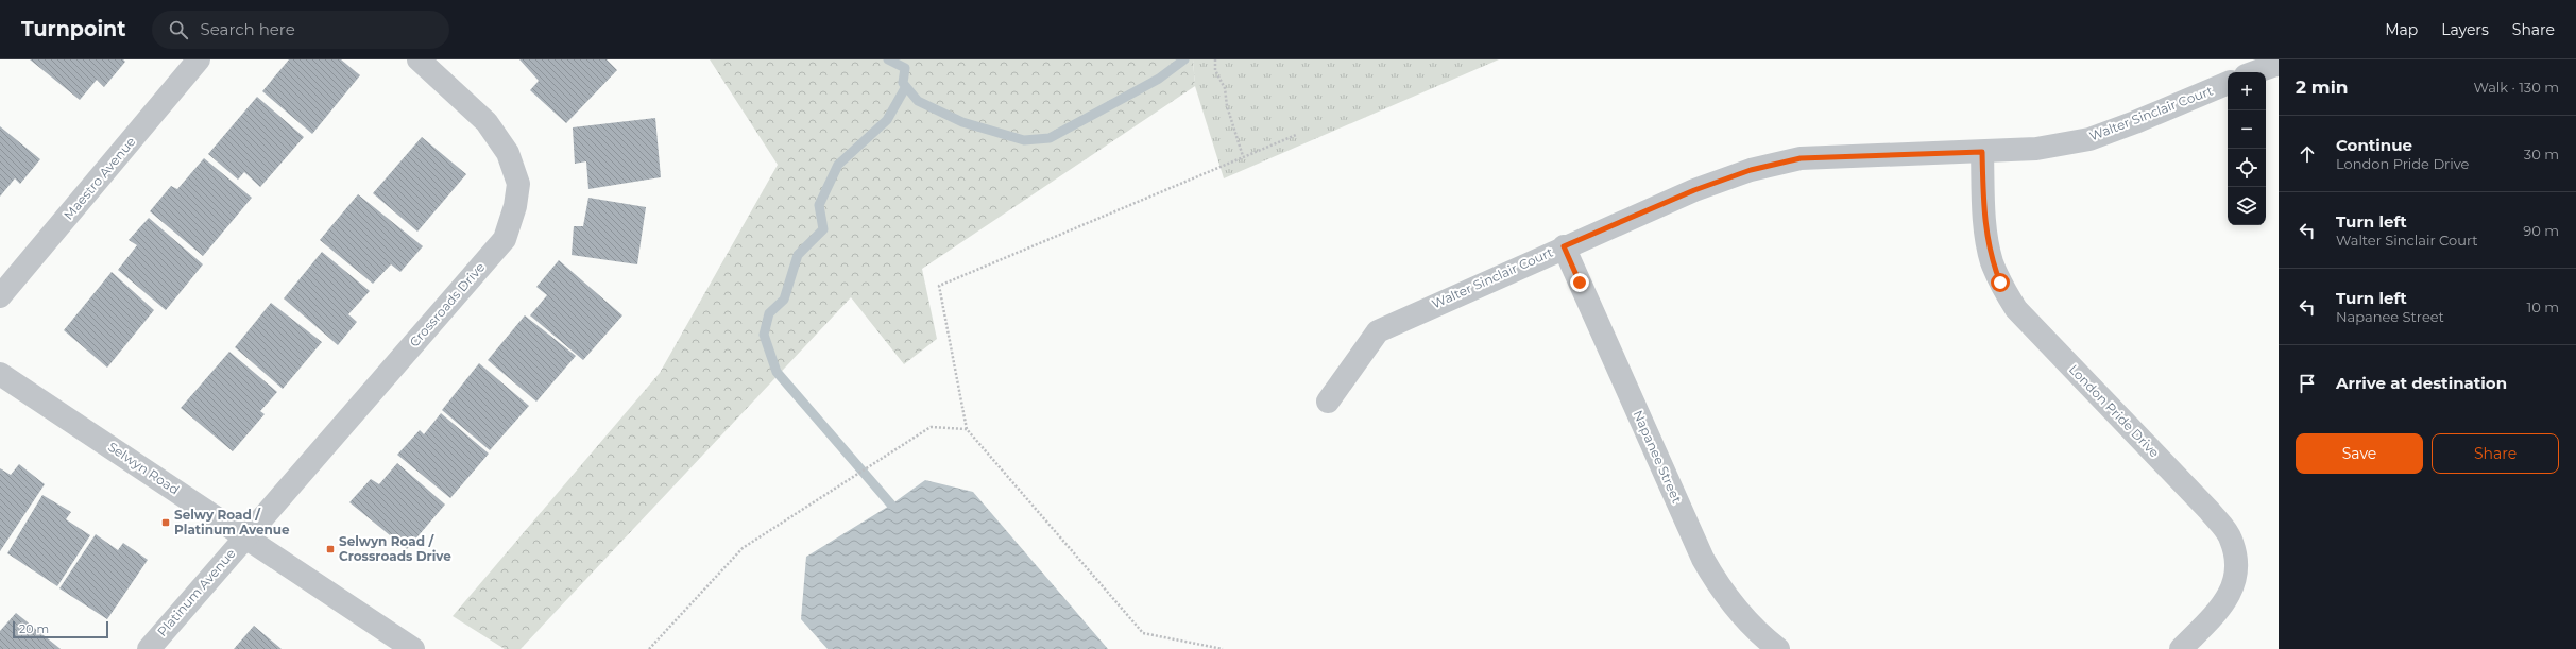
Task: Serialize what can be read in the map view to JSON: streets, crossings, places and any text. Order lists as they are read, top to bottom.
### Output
{
  "streets": {
    "street": [
      "Walter Sinclair Court",
      "Maestro Avenue",
      "Crossroads Drive",
      "London Pride Drive",
      "Napanee Street",
      "Selwyn Road",
      "Platinum Avenue"
    ]
  },
  "crossings": [
    ["Walter Sinclair Court", "London Pride Drive"],
    ["Walter Sinclair Court", "Napanee Street"],
    ["Crossroads Drive", "Selwyn Road"],
    ["Crossroads Drive", "Platinum Avenue"],
    ["Selwyn Road", "Platinum Avenue"]
  ],
  "places": {
    "transit": ["Selwy Road / Platinum Avenue", "Selwyn Road / Crossroads Drive"]
  },
  "scale_bar": "20 m",
  "page": {
    "header": "Turnpoint",
    "search": "Search here",
    "nav": ["Map", "Layers", "Share"],
    "heading": ["2 min", "Walk · 130 m"],
    "map_buttons": ["+", "−"],
    "list": [
      ["Continue", "London Pride Drive", "30 m"],
      ["Turn left", "Walter Sinclair Court", "90 m"],
      ["Turn left", "Napanee Street", "10 m"],
      "Arrive at destination"
    ],
    "buttons": ["Save", "Share"],
    "scale": "20 m"
  }
}
